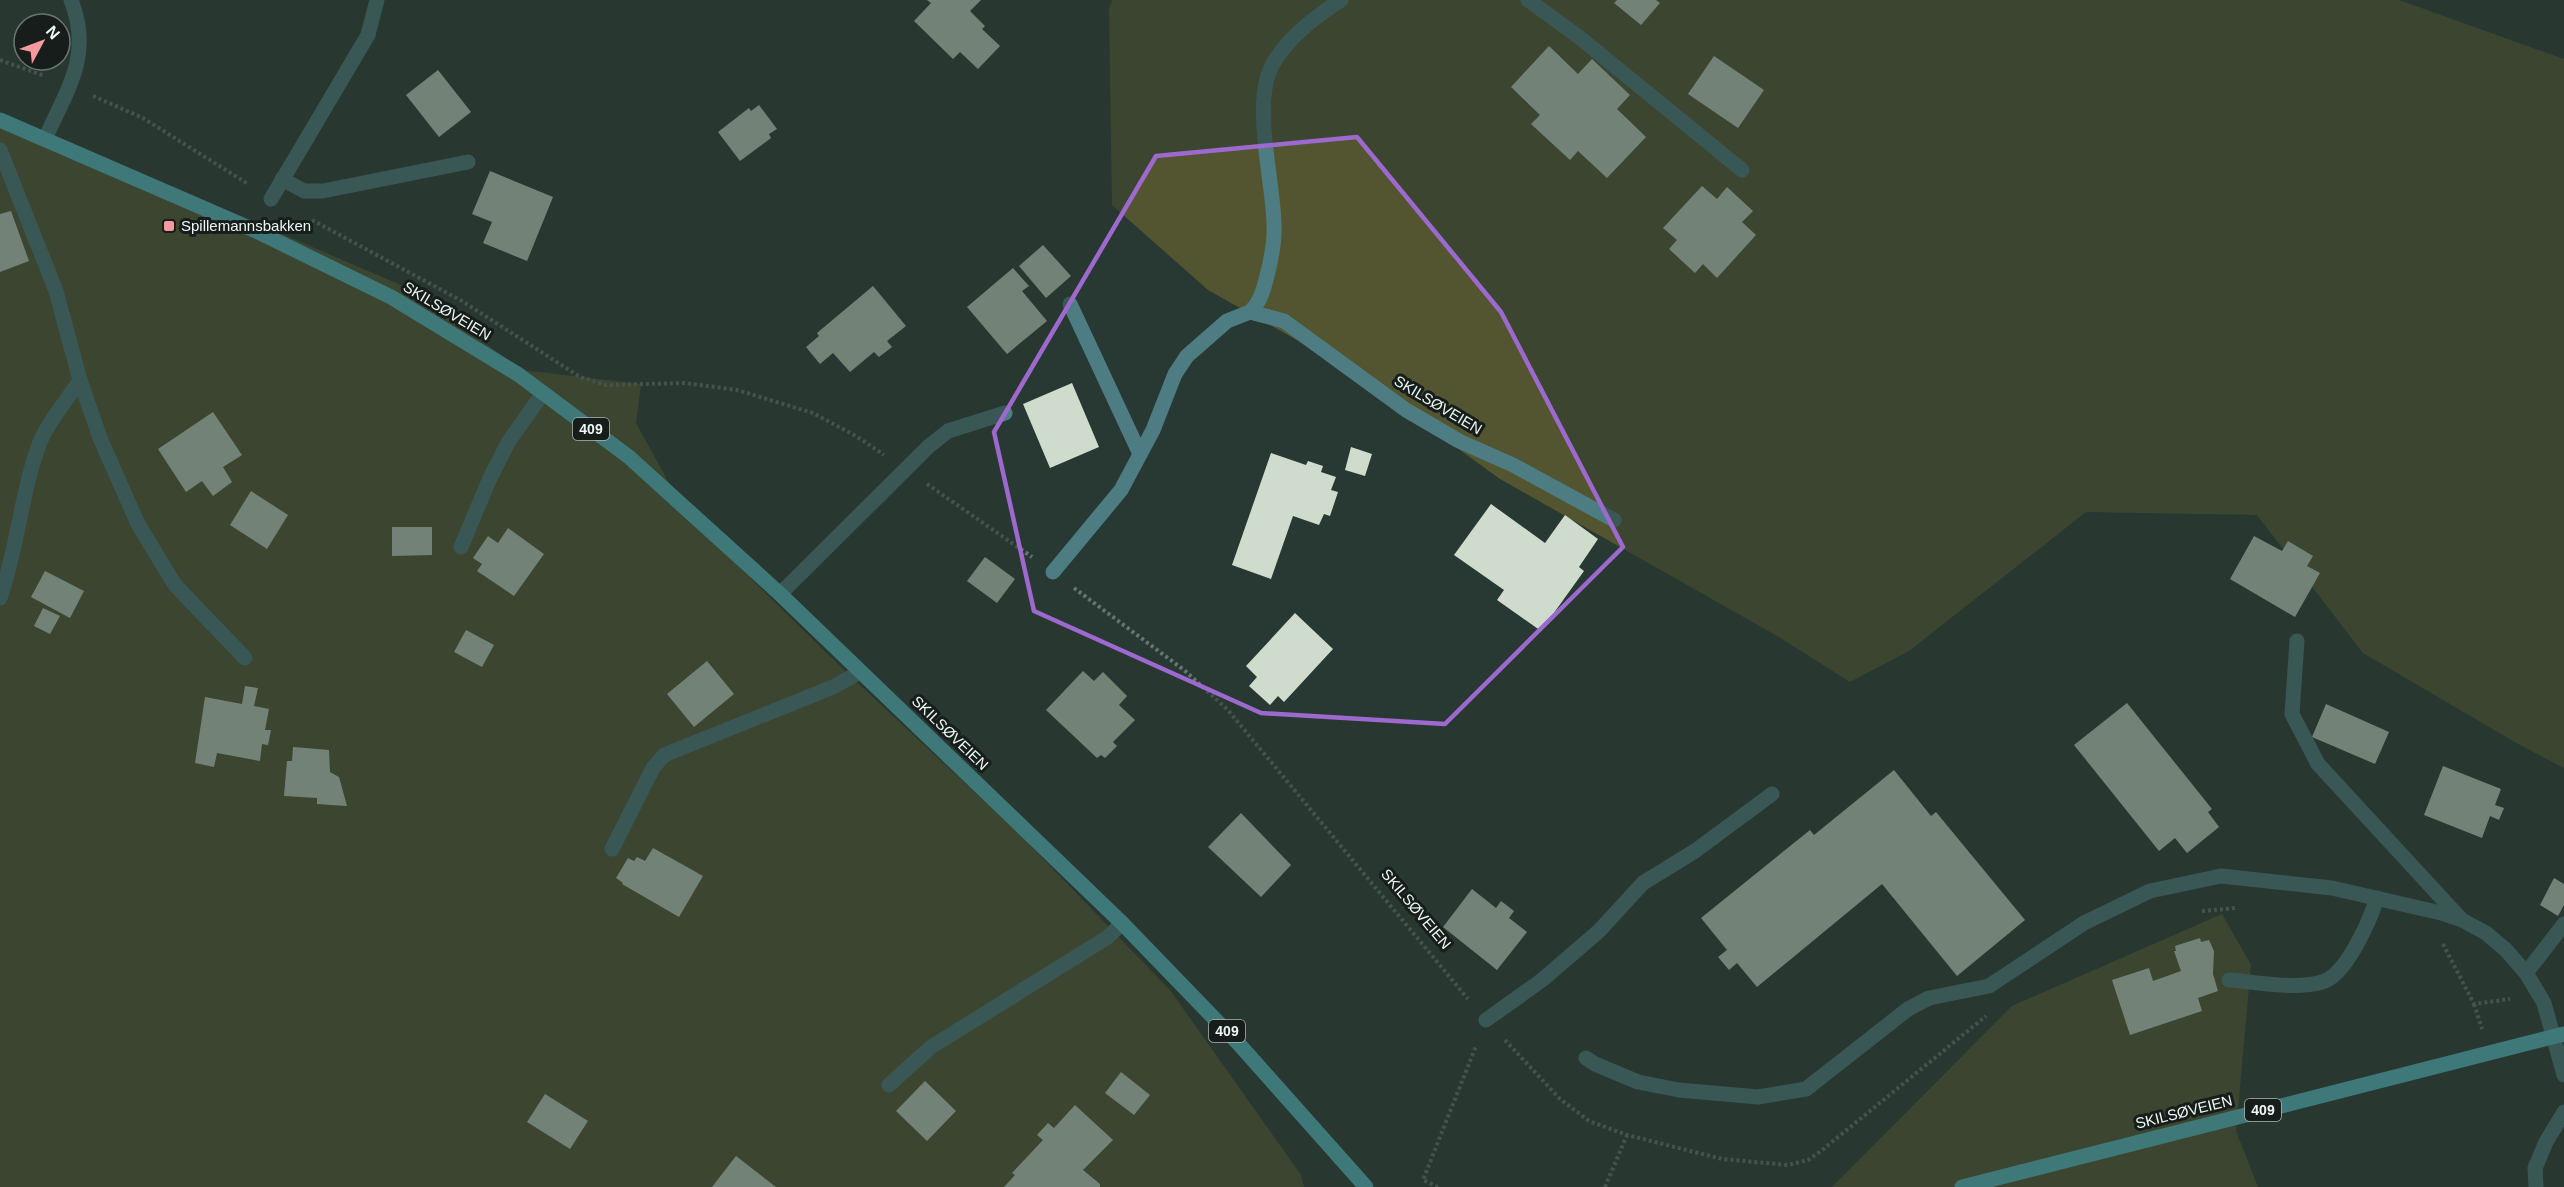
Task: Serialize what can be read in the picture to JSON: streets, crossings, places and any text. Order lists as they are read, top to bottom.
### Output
{
  "streets": {
    "main road": ["SKILSØVEIEN", "409"]
  },
  "places": {
    "transit": ["Spillemannsbakken"]
  },
  "north": "top right"
}
